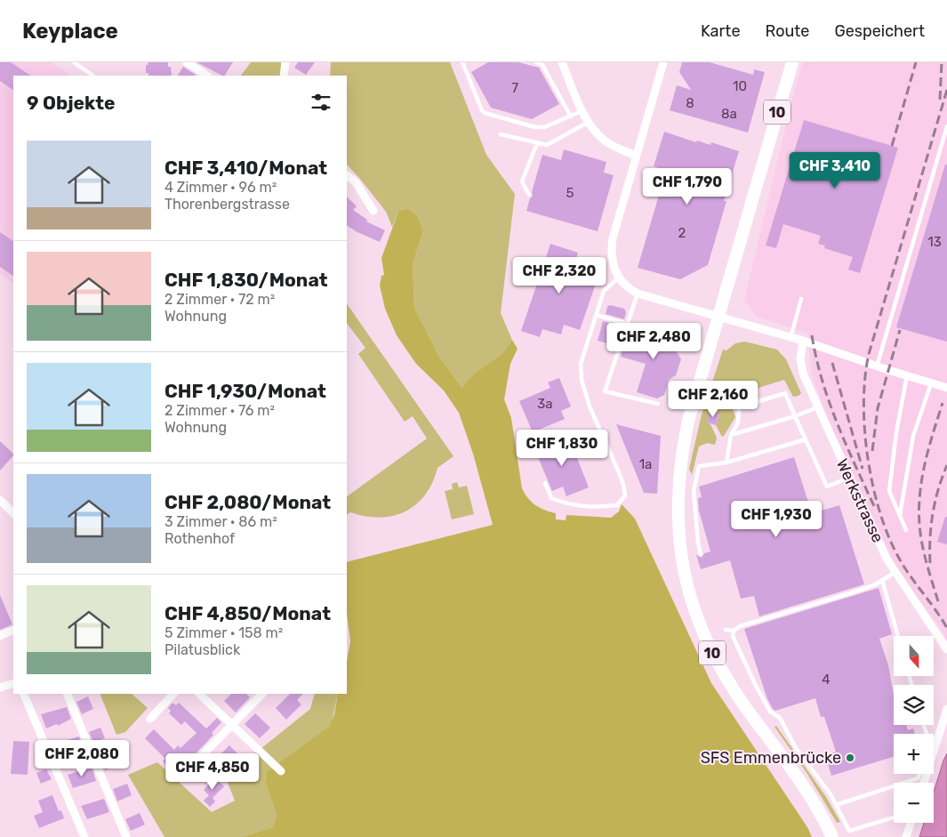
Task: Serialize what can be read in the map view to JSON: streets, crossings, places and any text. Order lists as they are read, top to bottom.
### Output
{
  "streets": {
    "main road": ["10"],
    "street": ["Werkstrasse"]
  },
  "places": ["SFS Emmenbrücke"],
  "house_numbers": [
    "10",
    "7",
    "8",
    "8a",
    "5",
    "2",
    "13",
    "3a",
    "1a",
    "4"
  ],
  "north": "bottom",
  "page": {
    "header": "Keyplace",
    "nav": ["Karte", "Route", "Gespeichert"],
    "heading": "9 Objekte",
    "list": [
      {
        "name": "CHF 3,410/Monat",
        "note": "4 Zimmer · 96 m² · Thorenbergstrasse"
      },
      {
        "name": "CHF 1,830/Monat",
        "note": "2 Zimmer · 72 m² · Wohnung"
      },
      {
        "name": "CHF 1,930/Monat",
        "note": "2 Zimmer · 76 m² · Wohnung"
      },
      {
        "name": "CHF 2,080/Monat",
        "note": "3 Zimmer · 86 m² · Rothenhof"
      },
      {
        "name": "CHF 4,850/Monat",
        "note": "5 Zimmer · 158 m² · Pilatusblick"
      }
    ],
    "price": [
      "CHF 3,410",
      "CHF 1,790",
      "CHF 2,320",
      "CHF 2,480",
      "CHF 2,160",
      "CHF 1,830",
      "CHF 1,930",
      "CHF 2,080",
      "CHF 4,850"
    ],
    "map_buttons": ["+", "−"]
  }
}
